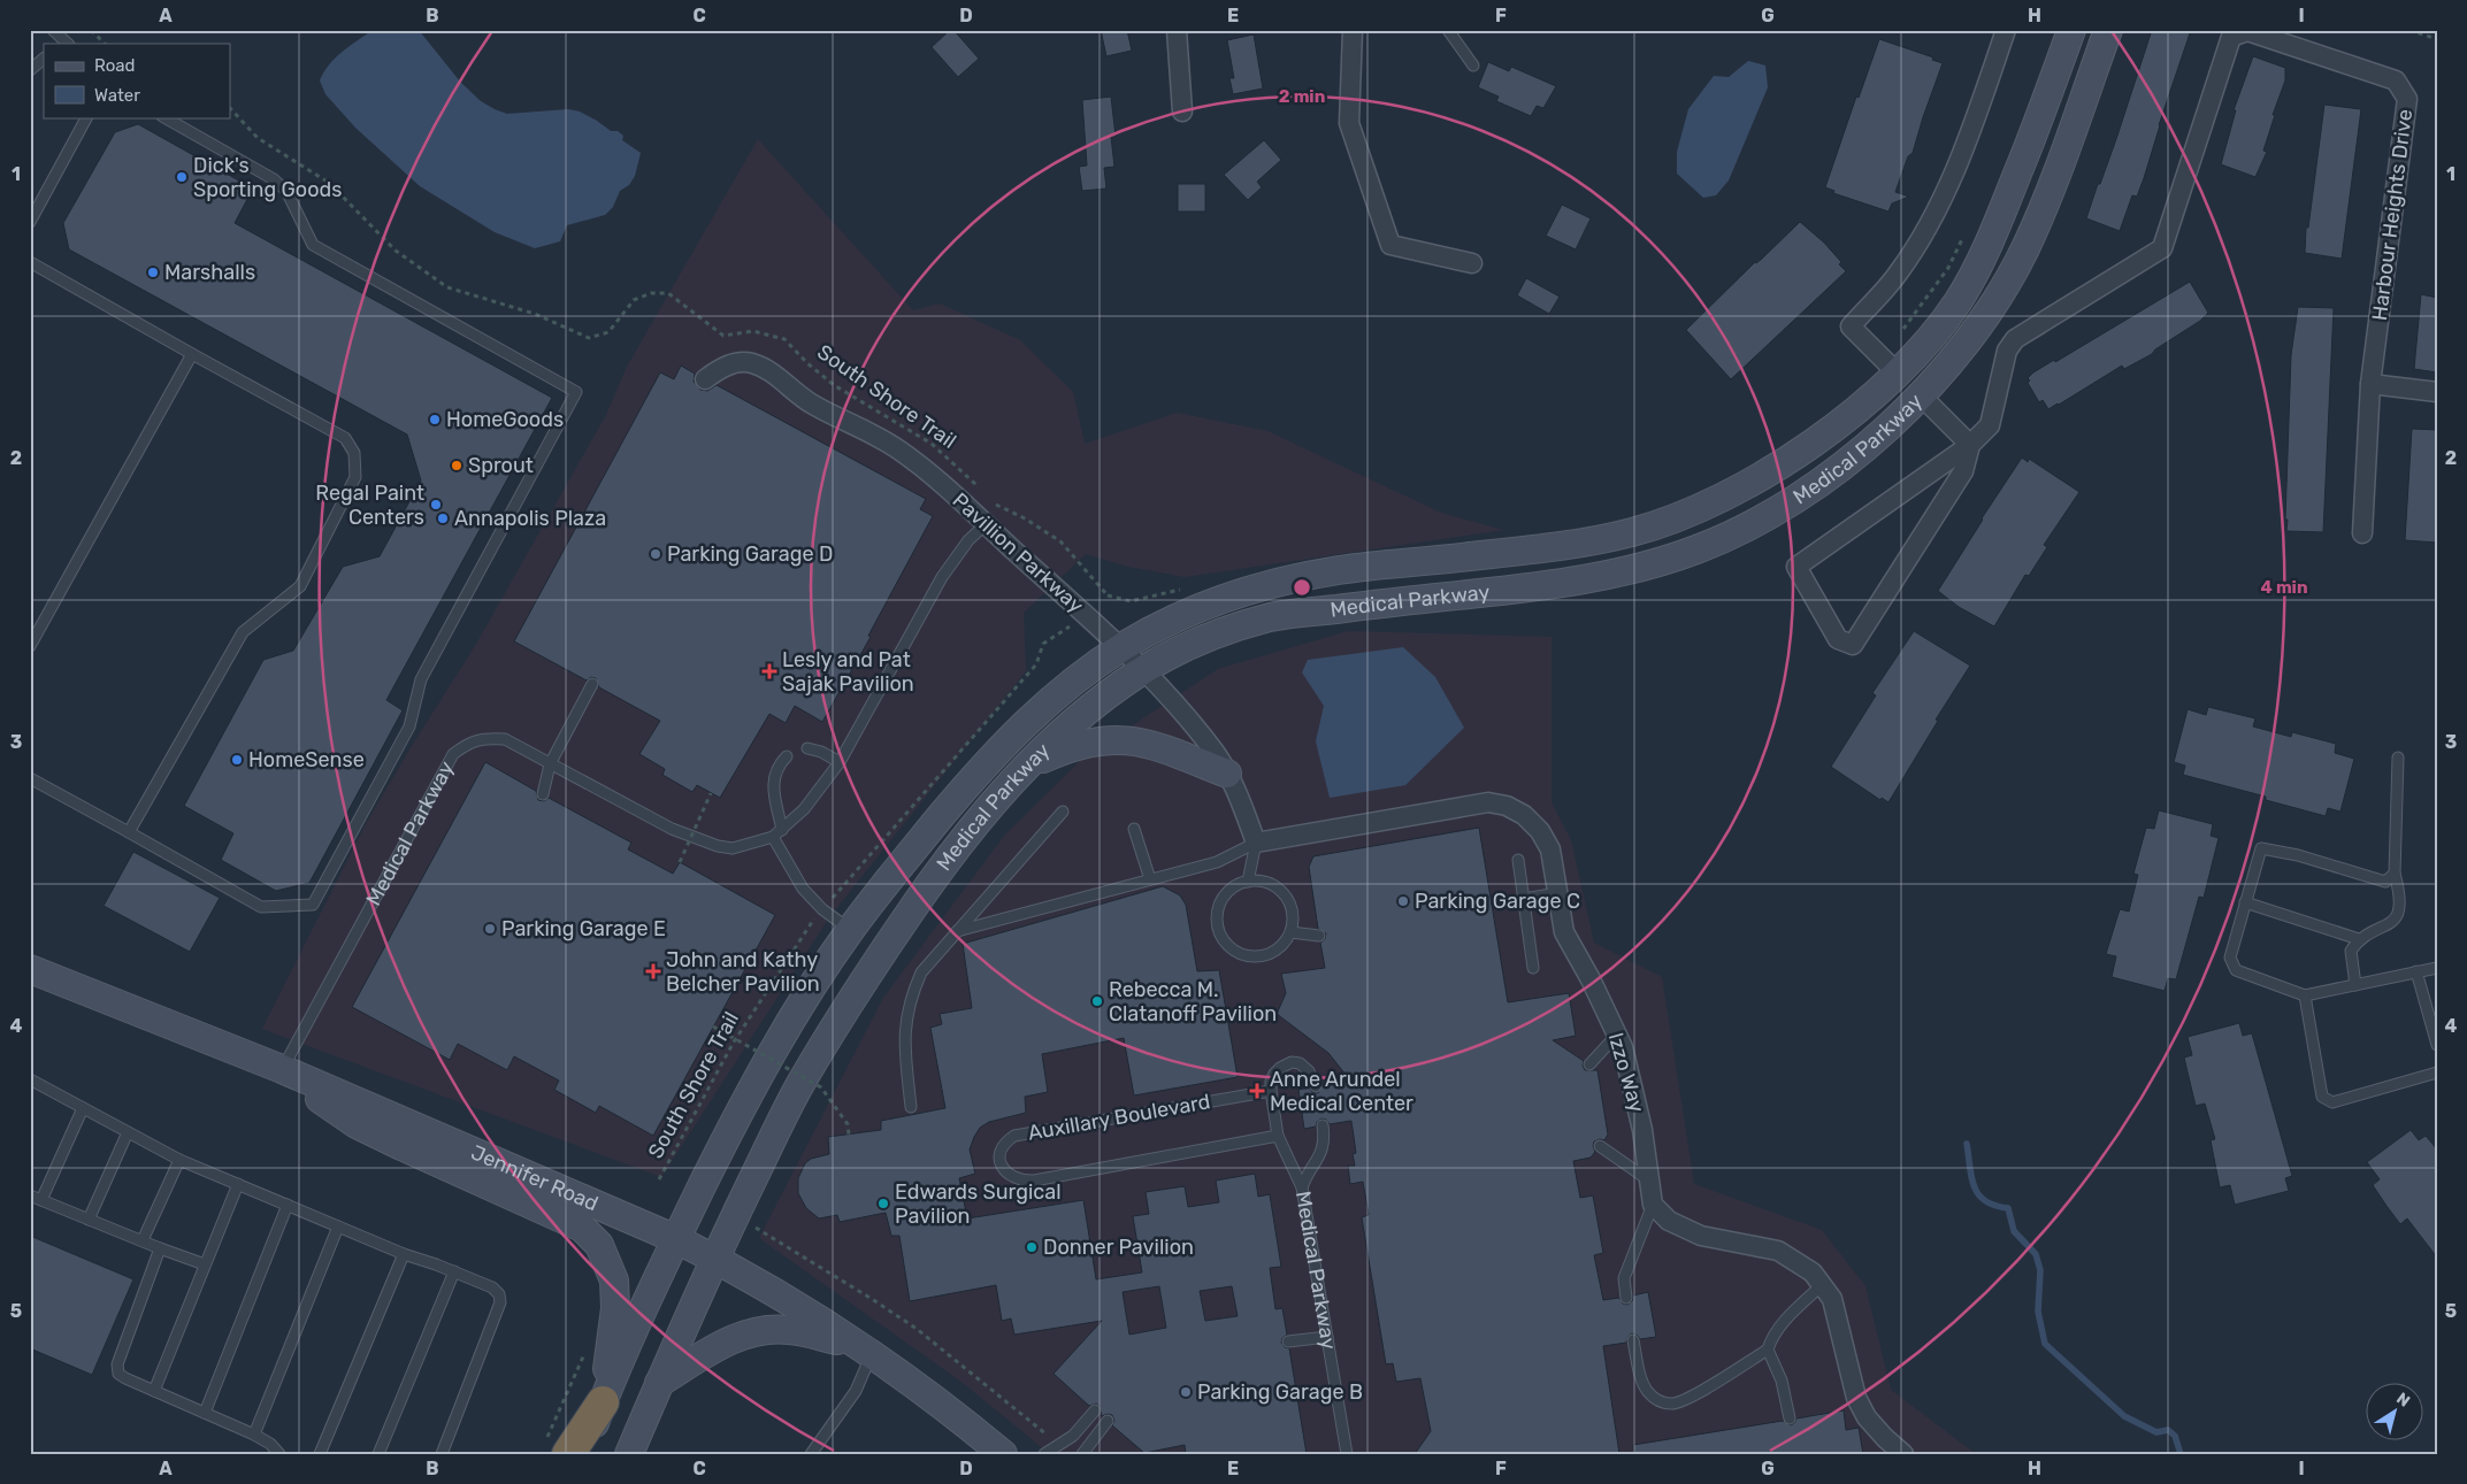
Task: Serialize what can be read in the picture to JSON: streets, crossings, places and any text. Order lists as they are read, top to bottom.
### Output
{
  "streets": {
    "main road": ["Medical Parkway", "Jennifer Road"],
    "street": ["Harbour Heights Drive", "Pavillion Parkway", "Izzo Way"],
    "lane": ["Auxillary Boulevard"],
    "path": ["South Shore Trail"]
  },
  "crossings": [
    ["South Shore Trail", "Pavillion Parkway"],
    ["Medical Parkway", "Pavillion Parkway"],
    ["Medical Parkway", "Auxillary Boulevard"],
    ["Medical Parkway", "Jennifer Road"],
    ["Pavillion Parkway", "Izzo Way"]
  ],
  "places": {
    "other": [
      "Dick's Sporting Goods",
      "Marshalls",
      "HomeGoods",
      "Sprout",
      "Regal Paint Centers",
      "Annapolis Plaza",
      "Parking Garage D",
      "HomeSense",
      "Parking Garage C",
      "Parking Garage E",
      "Rebecca M. Clatanoff Pavilion",
      "Edwards Surgical Pavilion",
      "Donner Pavilion",
      "Parking Garage B"
    ],
    "health": ["Lesly and Pat Sajak Pavilion", "John and Kathy Belcher Pavilion", "Anne Arundel Medical Center"]
  },
  "legend": ["Road", "Water"],
  "north": "top right",
  "grid": {
    "columns": [
      "A",
      "B",
      "C",
      "D",
      "E",
      "F",
      "G",
      "H",
      "I"
    ],
    "rows": [
      "1",
      "2",
      "3",
      "4",
      "5"
    ]
  },
  "rings": ["2 min", "4 min"]
}
